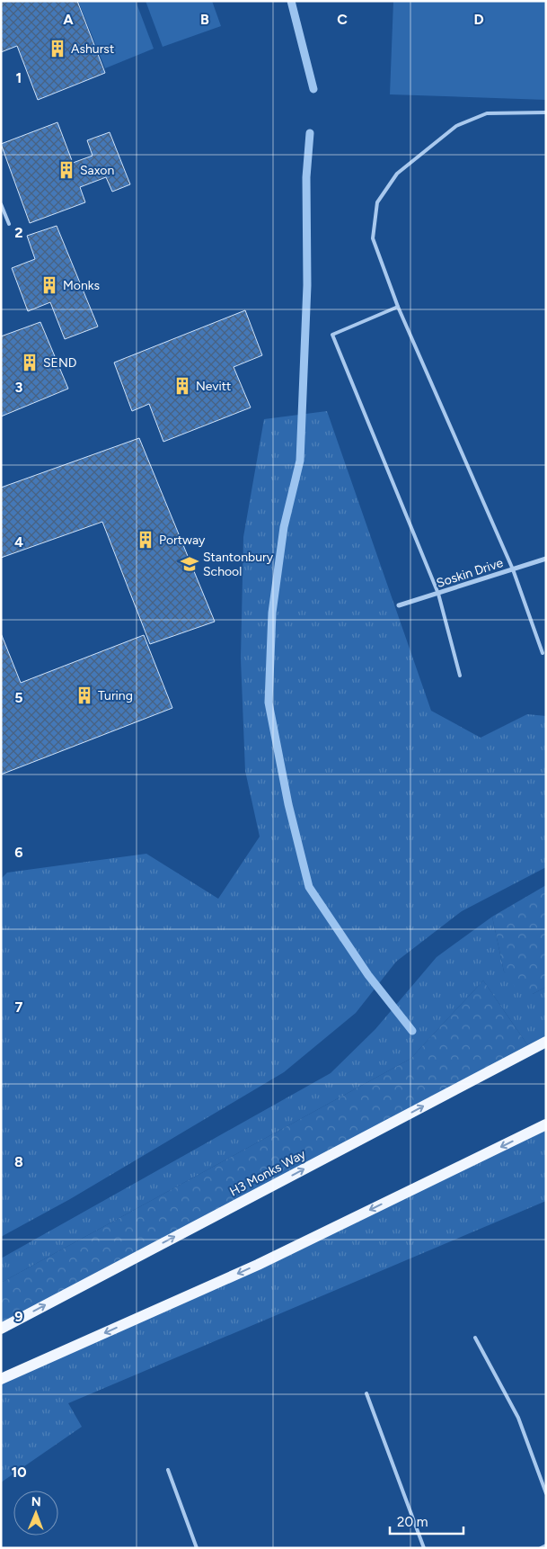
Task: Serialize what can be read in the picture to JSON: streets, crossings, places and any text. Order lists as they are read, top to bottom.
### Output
{
  "streets": {
    "main road": ["H3 Monks Way"],
    "street": ["Soskin Drive"]
  },
  "places": {
    "building": [
      "Ashurst",
      "Saxon",
      "Monks",
      "SEND",
      "Nevitt",
      "Portway",
      "Turing"
    ],
    "school or university": ["Stantonbury School"]
  },
  "scale_bar": "20 m",
  "north": "top",
  "grid": {
    "columns": [
      "A",
      "B",
      "C",
      "D"
    ],
    "rows": [
      "1",
      "2",
      "3",
      "4",
      "5",
      "6",
      "7",
      "8",
      "9",
      "10"
    ]
  }
}
